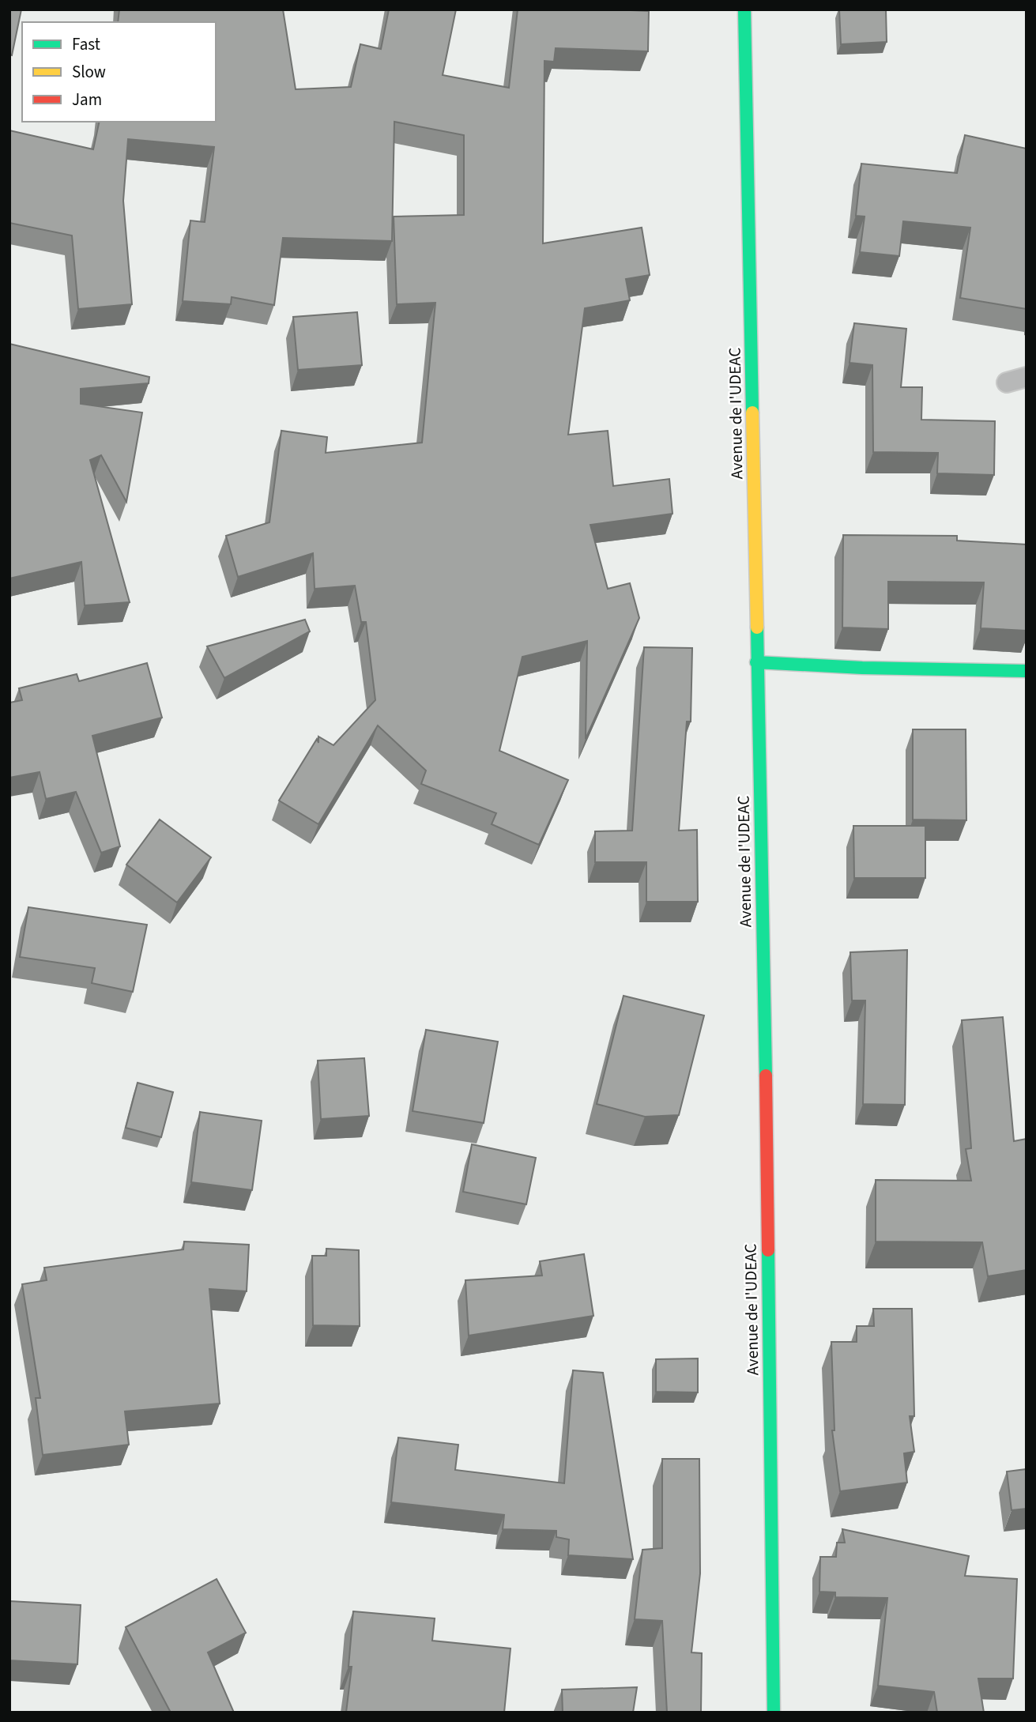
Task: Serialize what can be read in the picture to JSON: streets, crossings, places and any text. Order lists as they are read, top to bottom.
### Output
{
  "streets": {
    "main road": ["Avenue de I'UDEAC"]
  },
  "legend": ["Fast", "Slow", "Jam"]
}
